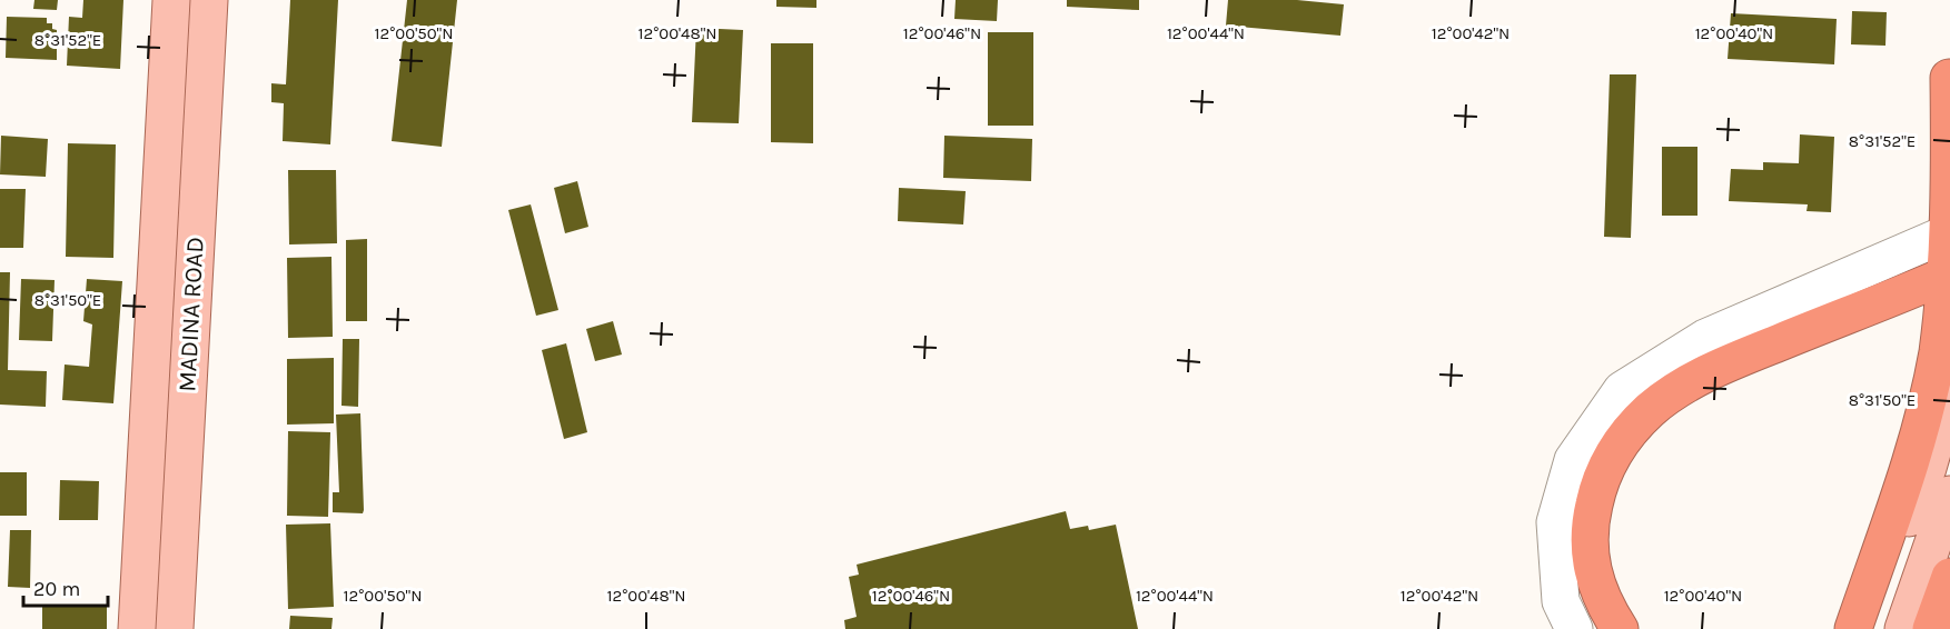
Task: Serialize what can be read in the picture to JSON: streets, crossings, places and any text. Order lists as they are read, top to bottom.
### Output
{
  "streets": {
    "main road": ["MADINA ROAD"]
  },
  "scale_bar": "20 m",
  "coordinates": [
    "12°00'50\"N",
    "12°00'48\"N",
    "12°00'46\"N",
    "12°00'44\"N",
    "12°00'42\"N",
    "12°00'40\"N",
    "8°31'52\"E",
    "8°31'50\"E"
  ]
}
